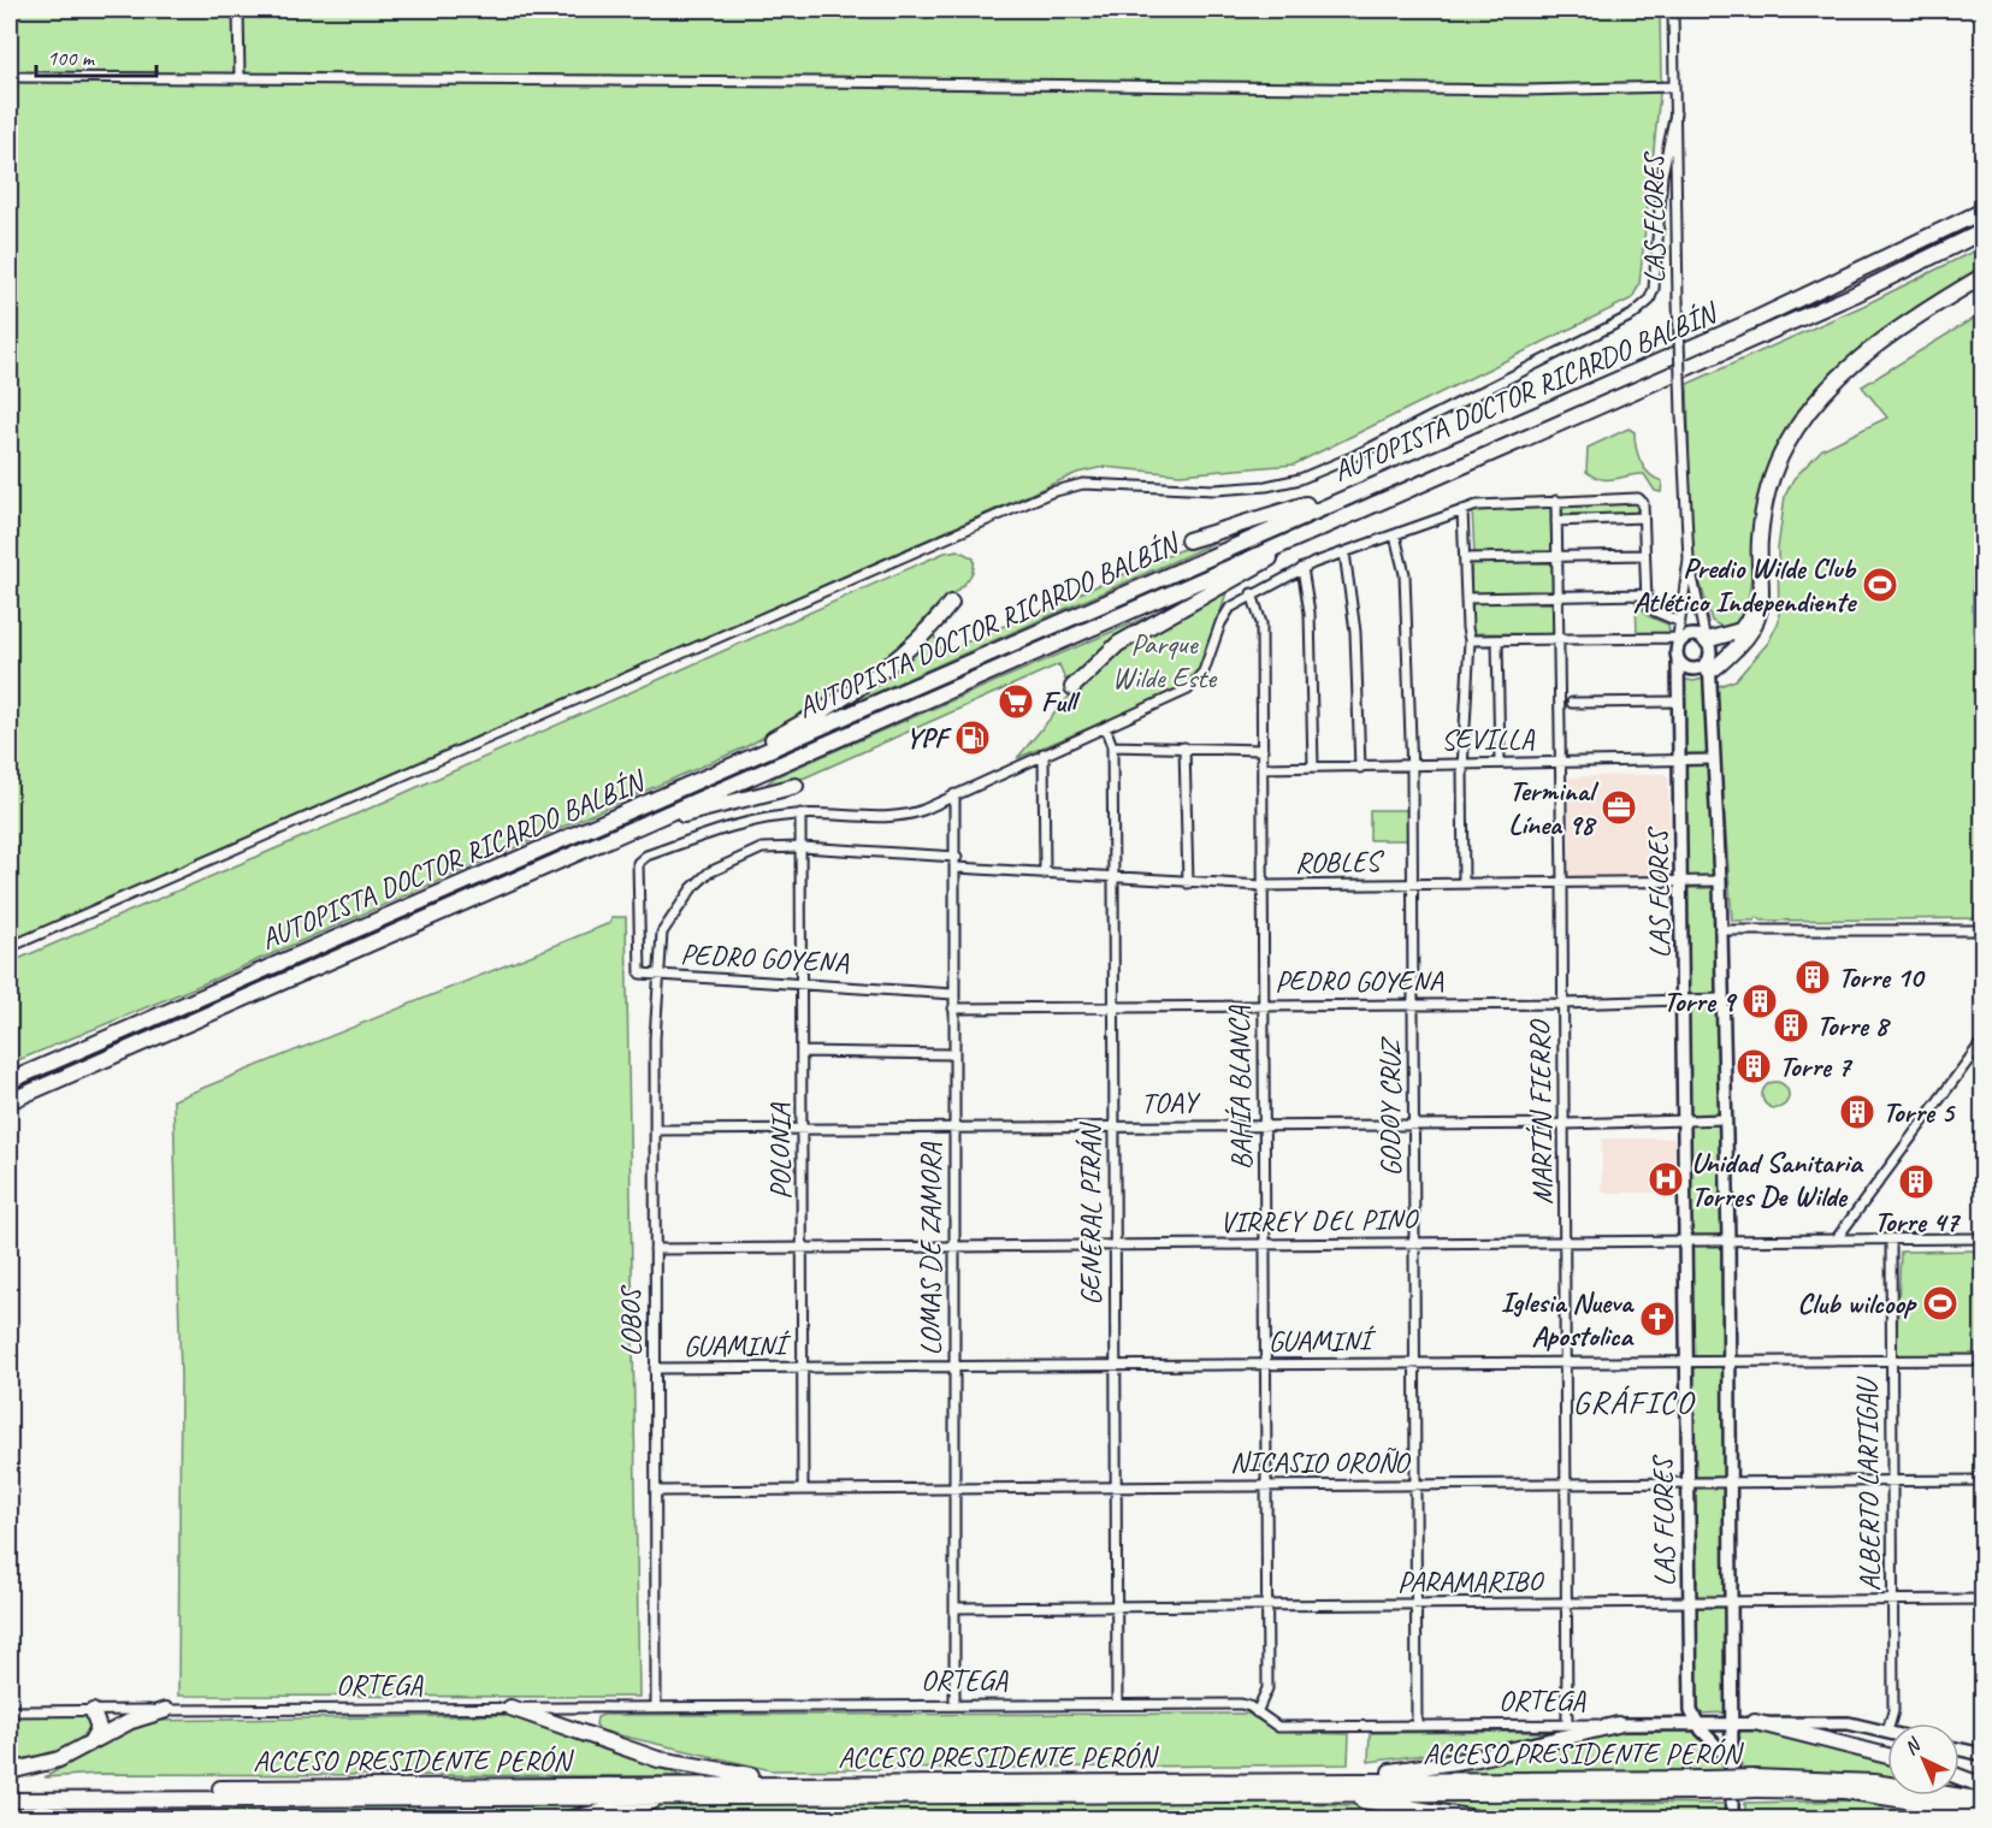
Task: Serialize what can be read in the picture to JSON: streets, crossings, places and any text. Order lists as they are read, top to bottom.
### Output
{
  "streets": {
    "highway": ["AUTOPISTA DOCTOR RICARDO BALBÍN", "ACCESO PRESIDENTE PERÓN"],
    "street": [
      "LAS FLORES",
      "SEVILLA",
      "ROBLES",
      "PEDRO GOYENA",
      "BAHÍA BLANCA",
      "TOAY",
      "GODOY CRUZ",
      "MARTÍN FIERRO",
      "POLONIA",
      "GENERAL PIRÁN",
      "VIRREY DEL PINO",
      "LOMAS DE ZAMORA",
      "LOBOS",
      "GUAMINÍ",
      "NICASIO OROÑO",
      "ALBERTO LARTIGAU",
      "PARAMARIBO",
      "ORTEGA"
    ]
  },
  "crossings": [
    ["LAS FLORES", "SEVILLA"],
    ["LAS FLORES", "ROBLES"],
    ["LAS FLORES", "PEDRO GOYENA"],
    ["LAS FLORES", "TOAY"],
    ["LAS FLORES", "VIRREY DEL PINO"],
    ["LAS FLORES", "GUAMINÍ"],
    ["LAS FLORES", "NICASIO OROÑO"],
    ["LAS FLORES", "PARAMARIBO"],
    ["LAS FLORES", "ORTEGA"],
    ["SEVILLA", "BAHÍA BLANCA"],
    ["SEVILLA", "GODOY CRUZ"],
    ["SEVILLA", "MARTÍN FIERRO"],
    ["ROBLES", "BAHÍA BLANCA"],
    ["ROBLES", "GODOY CRUZ"],
    ["ROBLES", "MARTÍN FIERRO"],
    ["ROBLES", "GENERAL PIRÁN"],
    ["ROBLES", "LOMAS DE ZAMORA"],
    ["PEDRO GOYENA", "BAHÍA BLANCA"],
    ["PEDRO GOYENA", "GODOY CRUZ"],
    ["PEDRO GOYENA", "MARTÍN FIERRO"],
    ["PEDRO GOYENA", "POLONIA"],
    ["PEDRO GOYENA", "GENERAL PIRÁN"],
    ["PEDRO GOYENA", "LOMAS DE ZAMORA"],
    ["PEDRO GOYENA", "LOBOS"],
    ["BAHÍA BLANCA", "TOAY"],
    ["BAHÍA BLANCA", "VIRREY DEL PINO"],
    ["BAHÍA BLANCA", "GUAMINÍ"],
    ["BAHÍA BLANCA", "NICASIO OROÑO"],
    ["BAHÍA BLANCA", "PARAMARIBO"],
    ["BAHÍA BLANCA", "ORTEGA"],
    ["TOAY", "GODOY CRUZ"],
    ["TOAY", "MARTÍN FIERRO"],
    ["TOAY", "POLONIA"],
    ["TOAY", "GENERAL PIRÁN"],
    ["TOAY", "LOMAS DE ZAMORA"],
    ["TOAY", "LOBOS"],
    ["GODOY CRUZ", "VIRREY DEL PINO"],
    ["GODOY CRUZ", "GUAMINÍ"],
    ["GODOY CRUZ", "NICASIO OROÑO"],
    ["GODOY CRUZ", "PARAMARIBO"],
    ["GODOY CRUZ", "ORTEGA"],
    ["MARTÍN FIERRO", "VIRREY DEL PINO"],
    ["MARTÍN FIERRO", "GUAMINÍ"],
    ["MARTÍN FIERRO", "NICASIO OROÑO"],
    ["MARTÍN FIERRO", "PARAMARIBO"],
    ["MARTÍN FIERRO", "ORTEGA"],
    ["POLONIA", "VIRREY DEL PINO"],
    ["POLONIA", "LOBOS"],
    ["POLONIA", "GUAMINÍ"],
    ["POLONIA", "NICASIO OROÑO"],
    ["GENERAL PIRÁN", "VIRREY DEL PINO"],
    ["GENERAL PIRÁN", "GUAMINÍ"],
    ["GENERAL PIRÁN", "NICASIO OROÑO"],
    ["GENERAL PIRÁN", "PARAMARIBO"],
    ["GENERAL PIRÁN", "ORTEGA"],
    ["VIRREY DEL PINO", "LOMAS DE ZAMORA"],
    ["VIRREY DEL PINO", "LOBOS"],
    ["VIRREY DEL PINO", "ALBERTO LARTIGAU"],
    ["LOMAS DE ZAMORA", "GUAMINÍ"],
    ["LOMAS DE ZAMORA", "NICASIO OROÑO"],
    ["LOMAS DE ZAMORA", "PARAMARIBO"],
    ["LOMAS DE ZAMORA", "ORTEGA"],
    ["LOBOS", "GUAMINÍ"],
    ["LOBOS", "NICASIO OROÑO"],
    ["LOBOS", "ORTEGA"],
    ["GUAMINÍ", "ALBERTO LARTIGAU"],
    ["NICASIO OROÑO", "ALBERTO LARTIGAU"],
    ["ALBERTO LARTIGAU", "PARAMARIBO"]
  ],
  "districts": ["GRÁFICO"],
  "parks": ["Parque Wilde Este"],
  "places": {
    "sports": ["Predio Wilde Club Atlético Independiente", "Club wilcoop"],
    "supermarket": ["Full"],
    "fuel station": ["YPF"],
    "office": ["Terminal Línea 98"],
    "building": [
      "Torre 10",
      "Torre 9",
      "Torre 8",
      "Torre 7",
      "Torre 5",
      "Torre 47"
    ],
    "hospital": ["Unidad Sanitaria Torres De Wilde"],
    "church": ["Iglesia Nueva Apostolica"]
  },
  "scale_bar": "100 m",
  "north": "top left"
}
